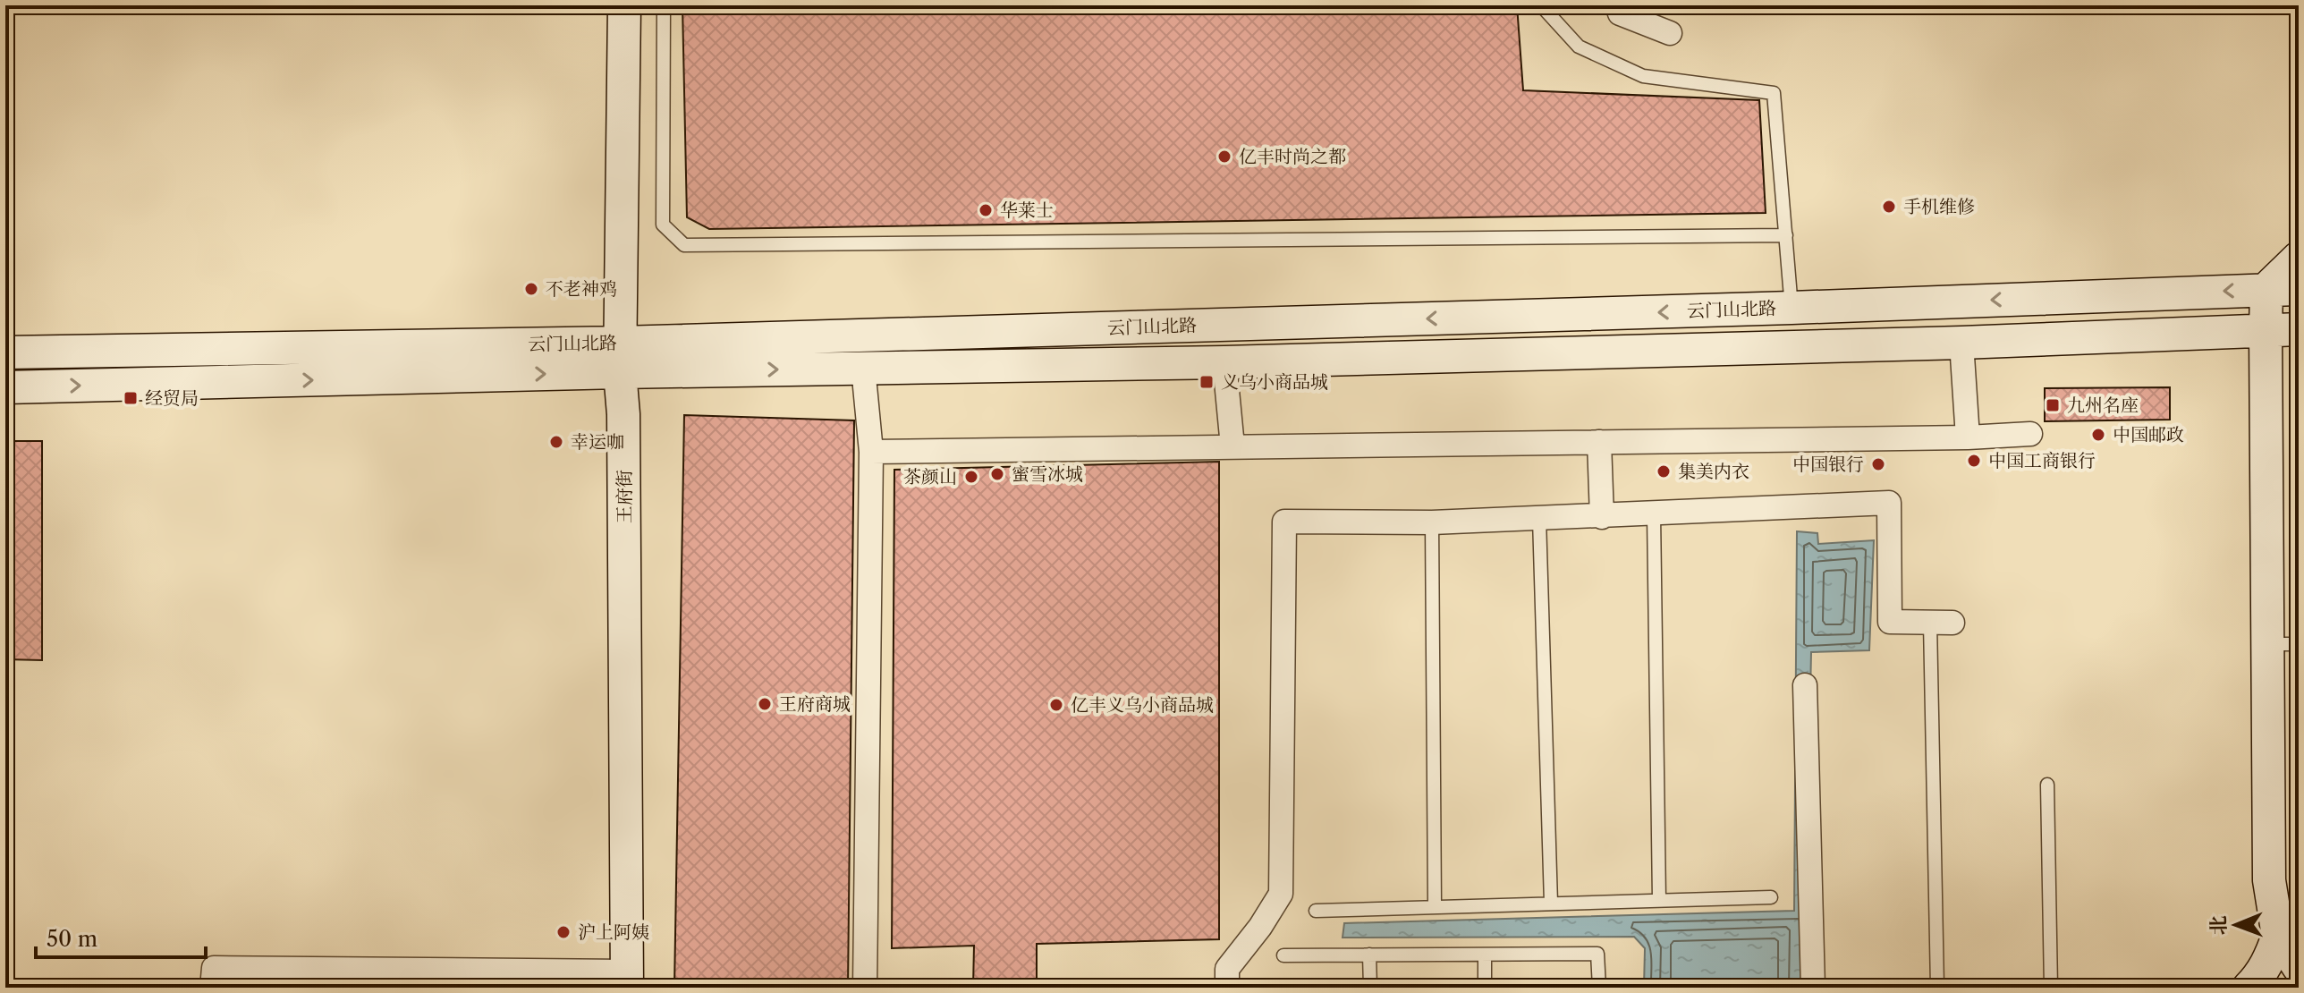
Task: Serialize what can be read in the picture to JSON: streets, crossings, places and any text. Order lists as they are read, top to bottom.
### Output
{
  "streets": {
    "main road": ["云门山北路", "王府街"]
  },
  "crossings": [
    ["云门山北路", "王府街"]
  ],
  "places": {
    "other": [
      "亿丰时尚之都",
      "手机维修",
      "华莱士",
      "不老神鸡",
      "中国邮政",
      "幸运咖",
      "中国工商银行",
      "中国银行",
      "集美内衣",
      "蜜雪冰城",
      "茶颜山",
      "王府商城",
      "亿丰义乌小商品城",
      "沪上阿姨"
    ],
    "transit": ["义乌小商品城", "经贸局", "九州名座"]
  },
  "scale_bar": "50 m",
  "north": "left"
}
